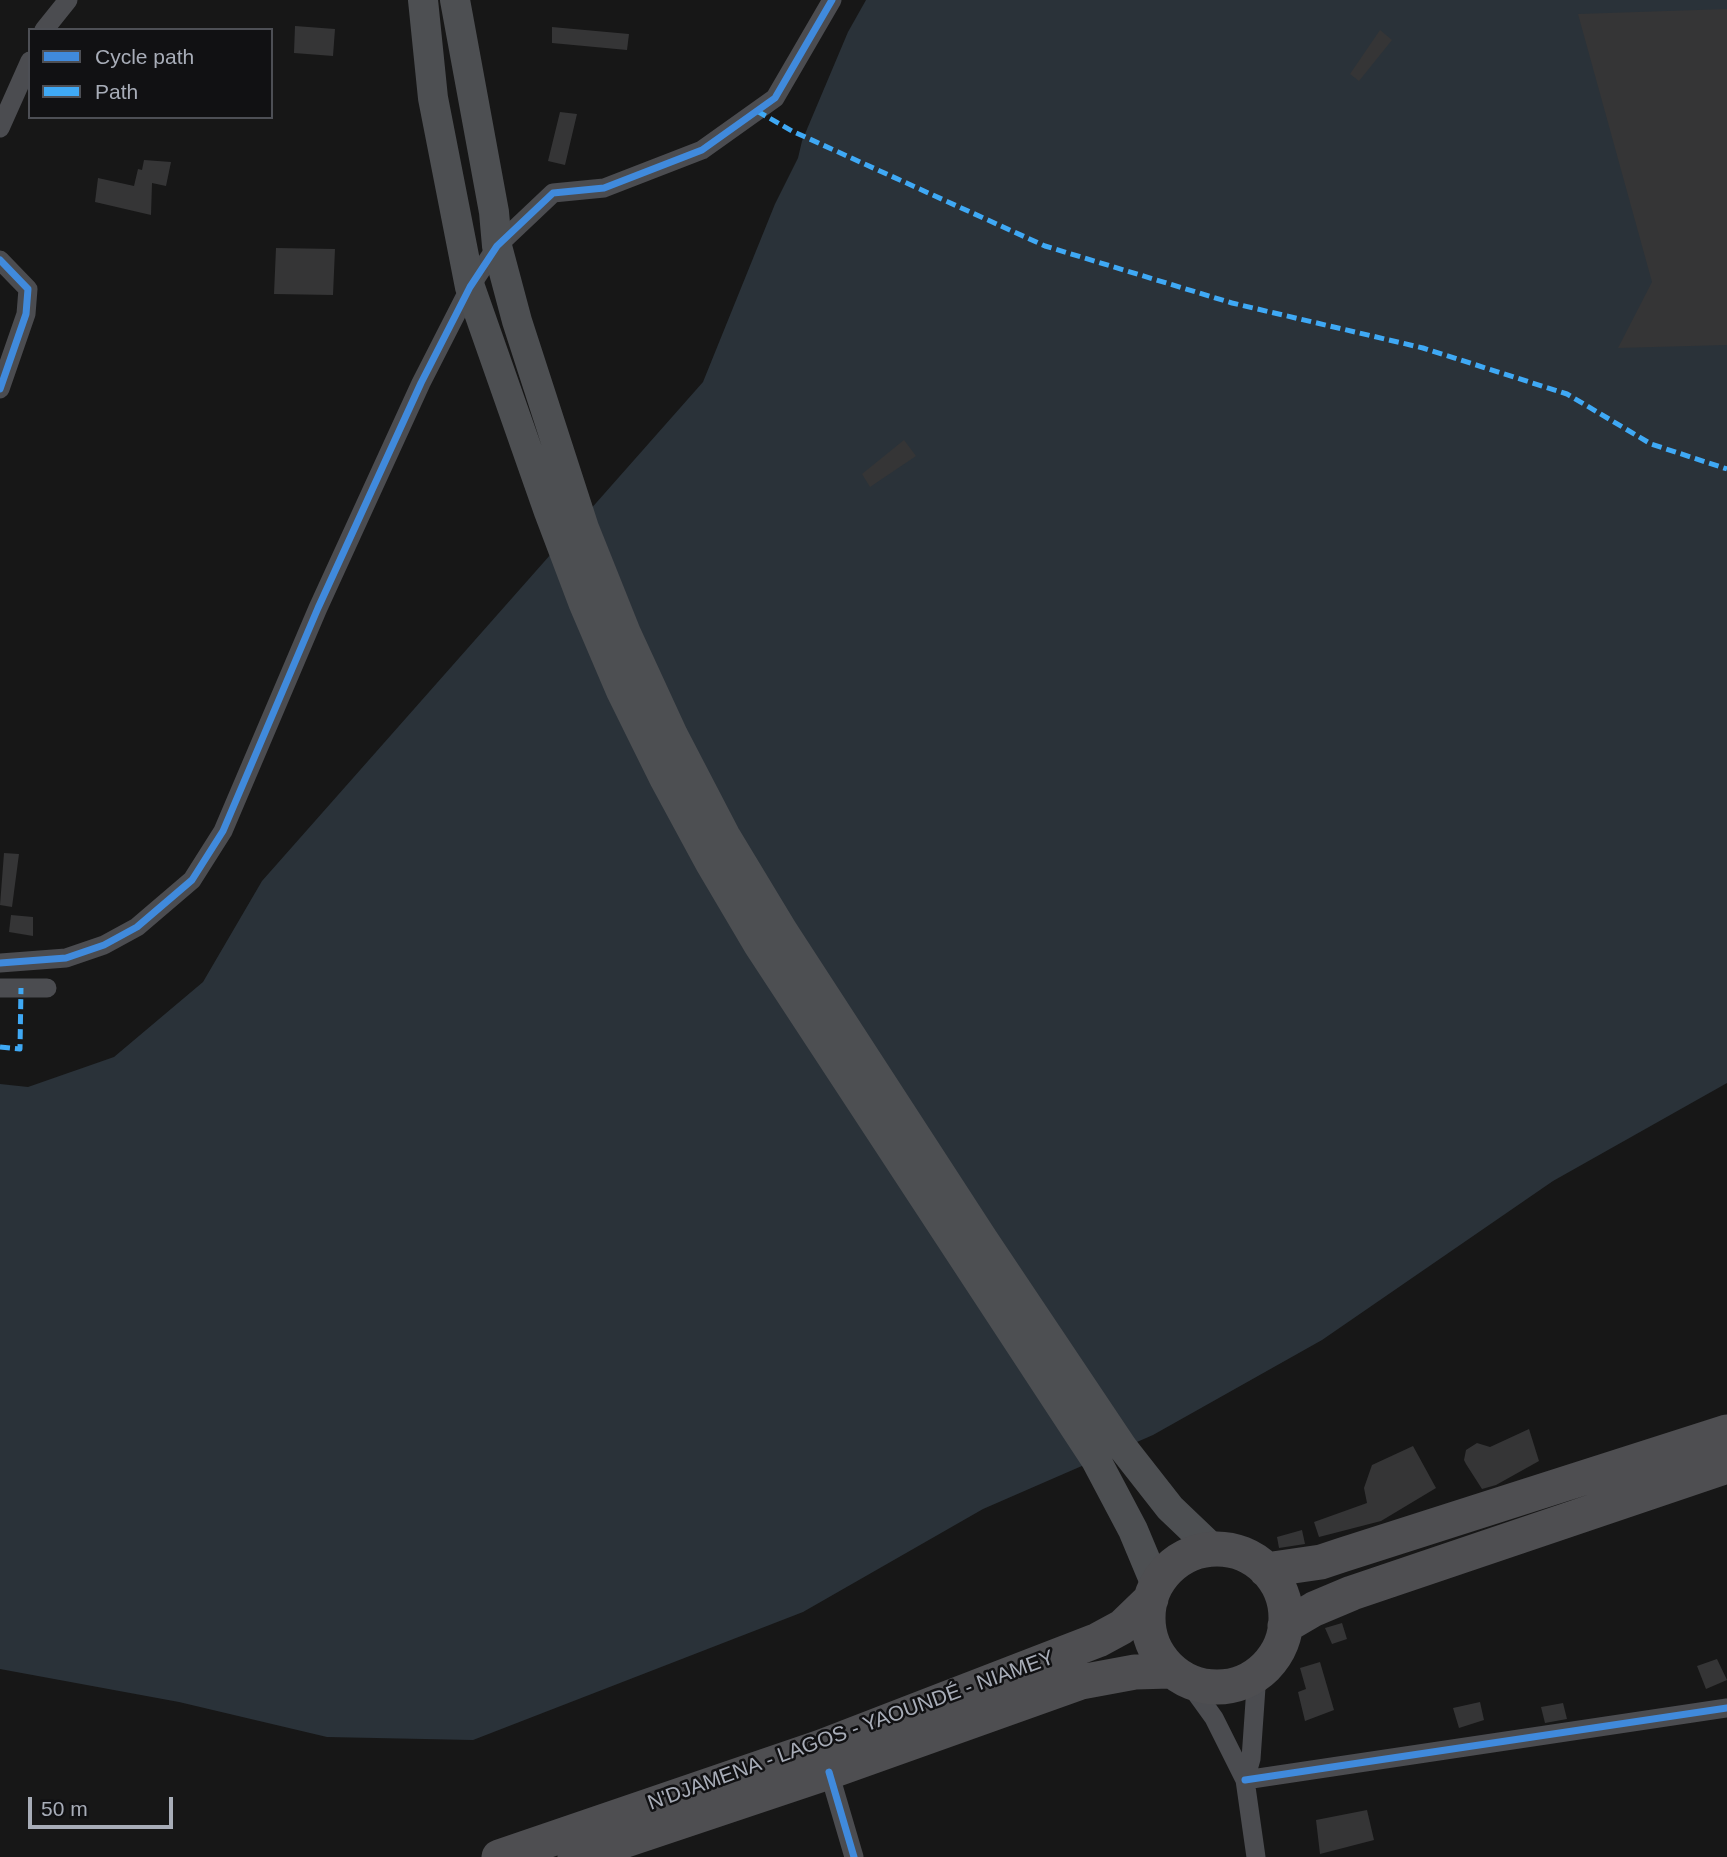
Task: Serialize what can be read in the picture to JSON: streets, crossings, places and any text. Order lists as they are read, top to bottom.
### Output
{
  "streets": {
    "highway": ["N'DJAMENA - LAGOS - YAOUNDÉ - NIAMEY"]
  },
  "legend": ["Cycle path", "Path"],
  "scale_bar": "50 m"
}
